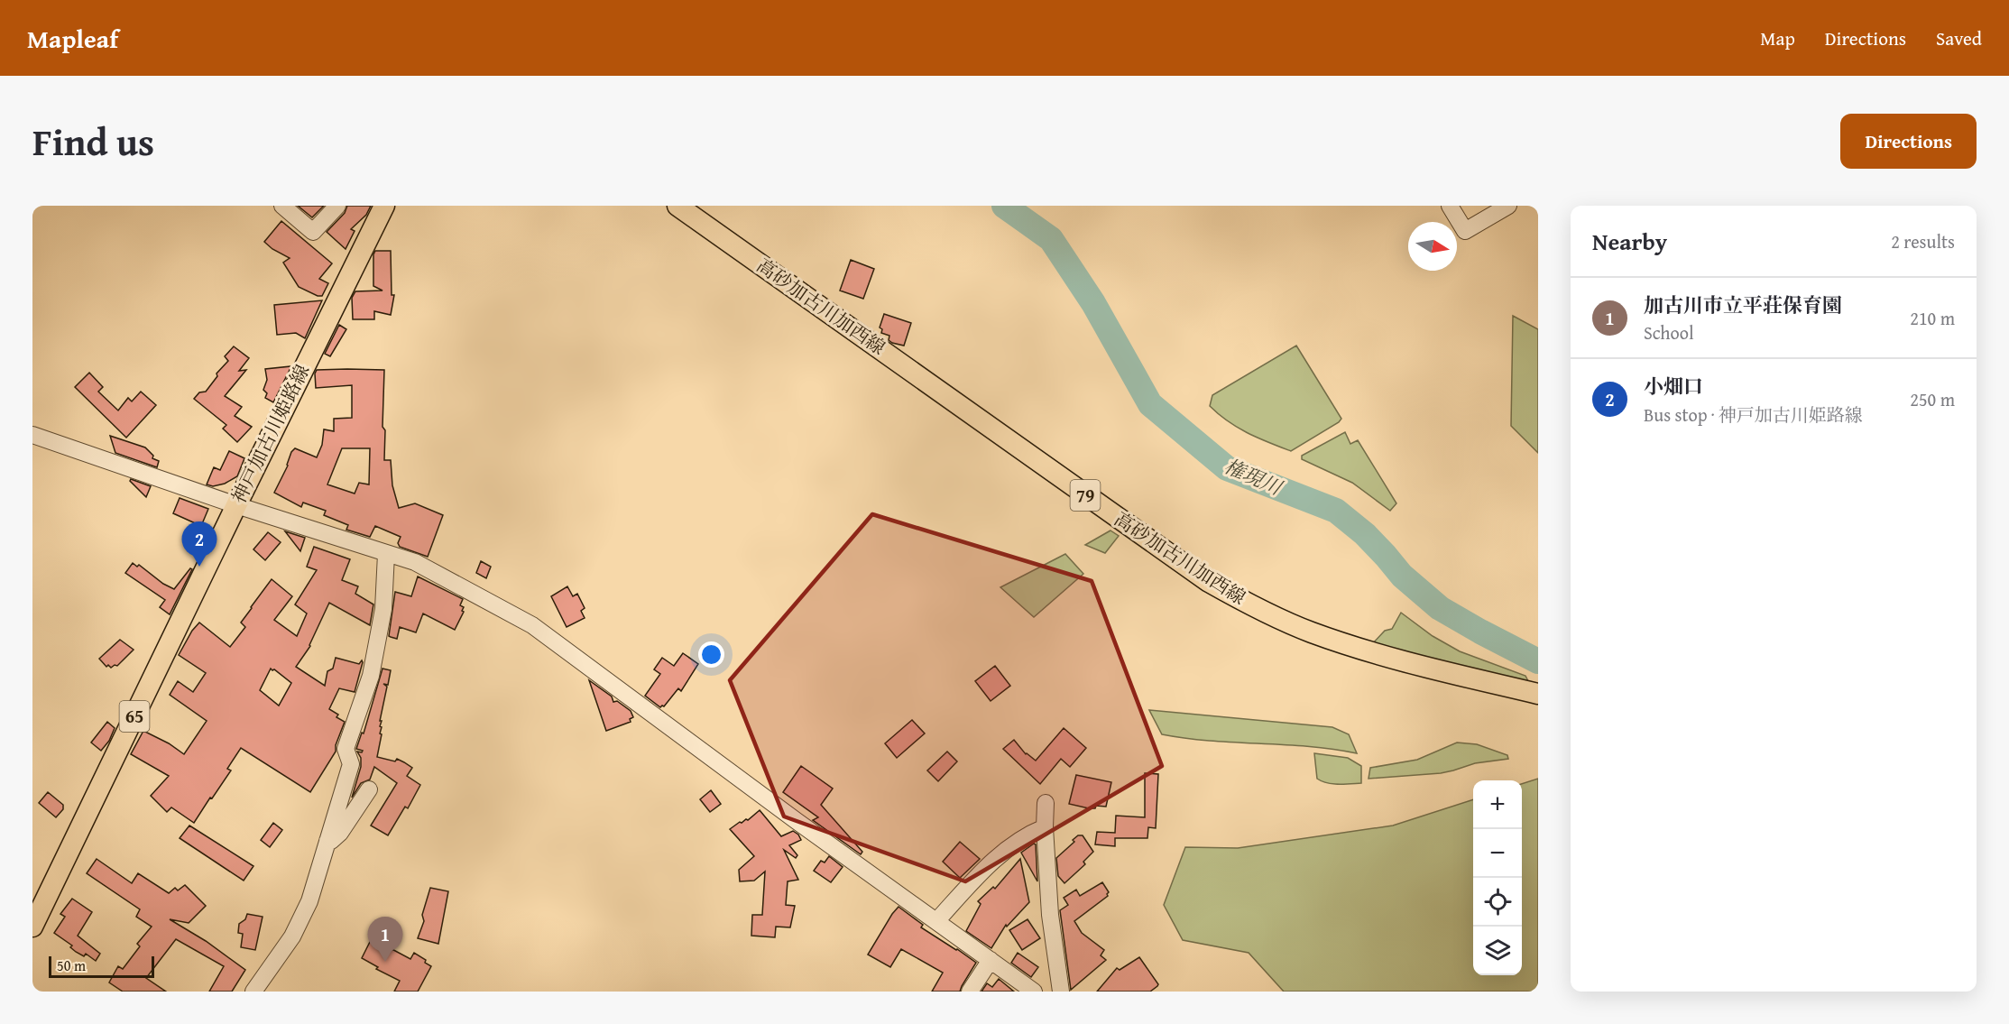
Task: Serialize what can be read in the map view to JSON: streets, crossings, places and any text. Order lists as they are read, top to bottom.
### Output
{
  "streets": {
    "main road": [
      "高砂加古川加西線",
      "神戸加古川姫路線",
      "79",
      "65"
    ]
  },
  "water": ["権現川"],
  "scale_bar": "50 m",
  "north": "right",
  "page": {
    "header": "Mapleaf",
    "nav": ["Map", "Directions", "Saved"],
    "title": "Find us",
    "buttons": "Directions",
    "heading": ["Nearby", "2 results"],
    "list": [
      {
        "mark": "1",
        "name": "加古川市立平荘保育園",
        "note": "School",
        "value": "210 m"
      },
      {
        "mark": "2",
        "name": "小畑口",
        "note": "Bus stop · 神戸加古川姫路線",
        "value": "250 m"
      }
    ],
    "pins": ["2", "1"],
    "map_buttons": ["+", "−"],
    "scale": "50 m"
  }
}
